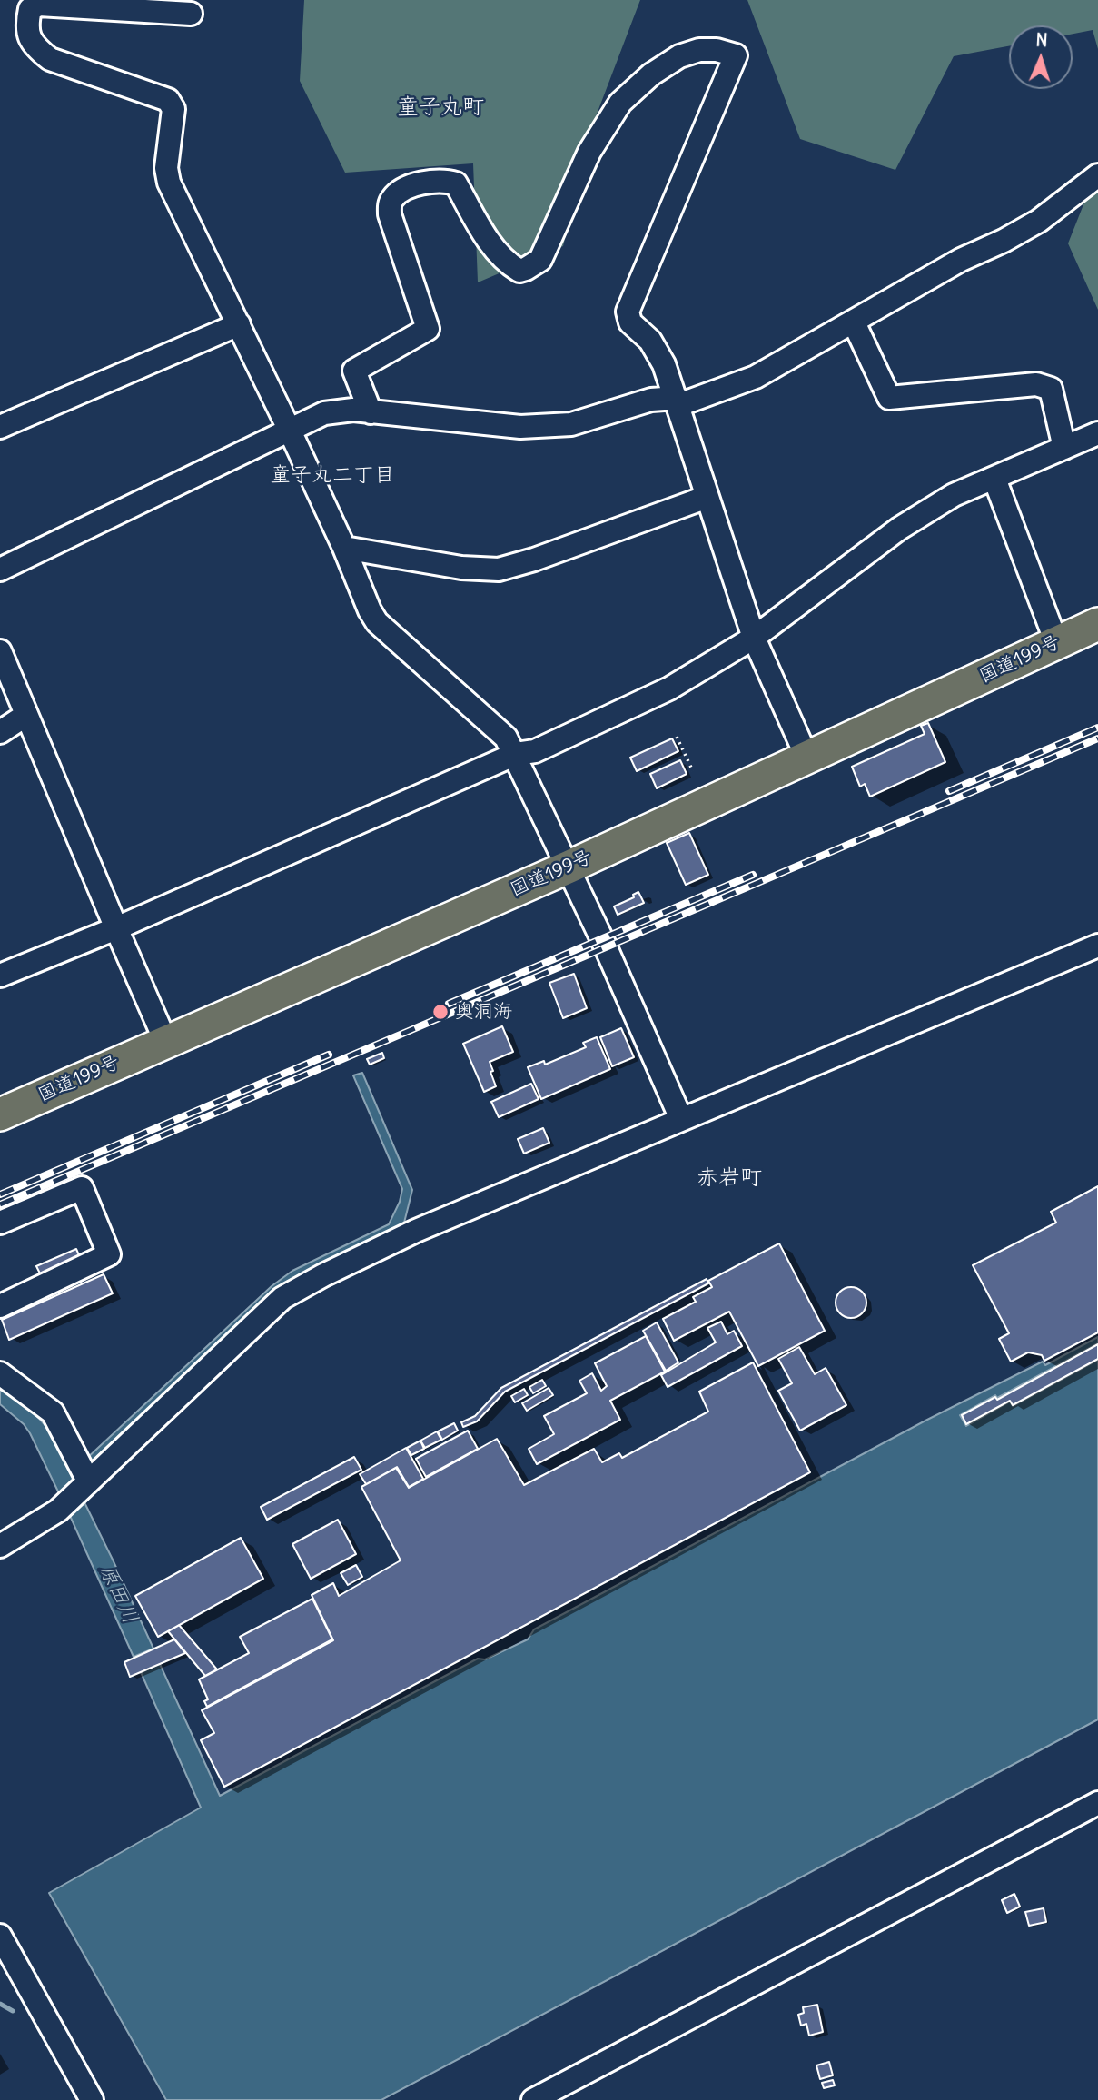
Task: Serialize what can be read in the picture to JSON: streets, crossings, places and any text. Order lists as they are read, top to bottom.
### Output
{
  "streets": {
    "highway": ["国道199号"]
  },
  "districts": ["童子丸町", "童子丸二丁目", "赤岩町"],
  "water": ["原田川"],
  "places": ["奥洞海"],
  "north": "top"
}
